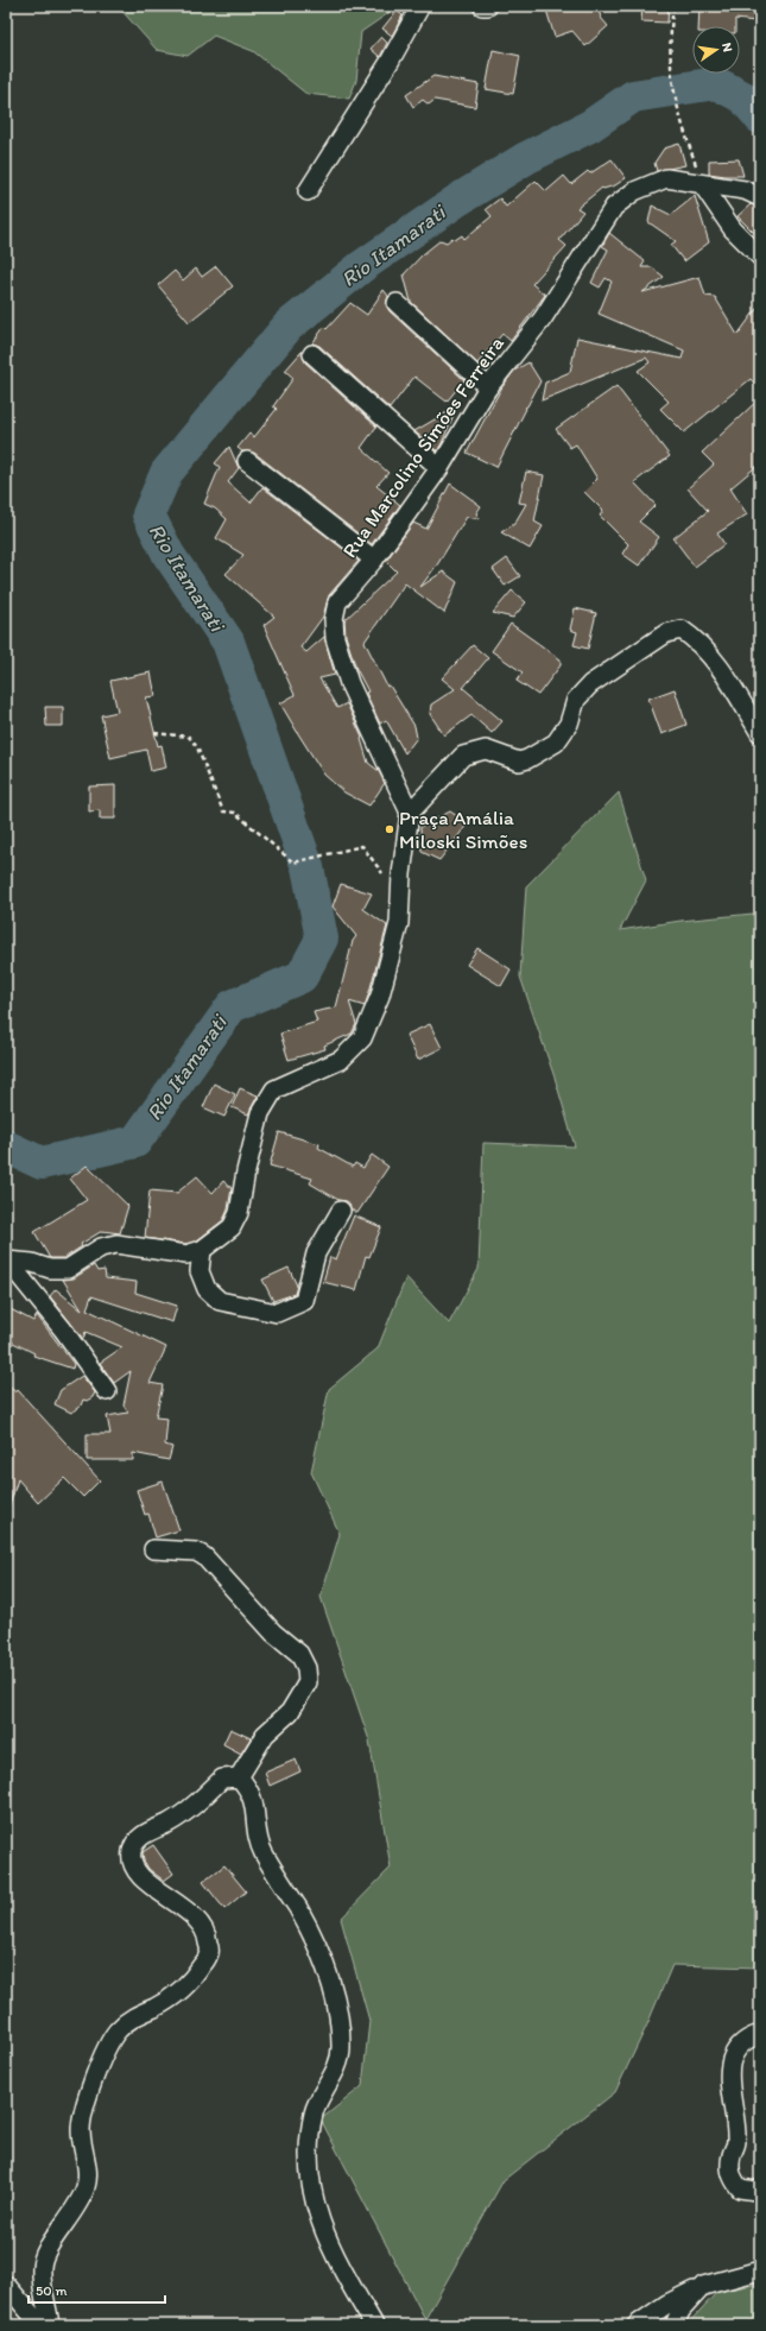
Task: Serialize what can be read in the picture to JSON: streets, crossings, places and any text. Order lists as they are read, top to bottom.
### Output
{
  "streets": {
    "street": ["Rua Marcolino Simões Ferreira"]
  },
  "water": ["Rio Itamarati"],
  "places": ["Praça Amália Miloski Simões"],
  "scale_bar": "50 m",
  "north": "right"
}
